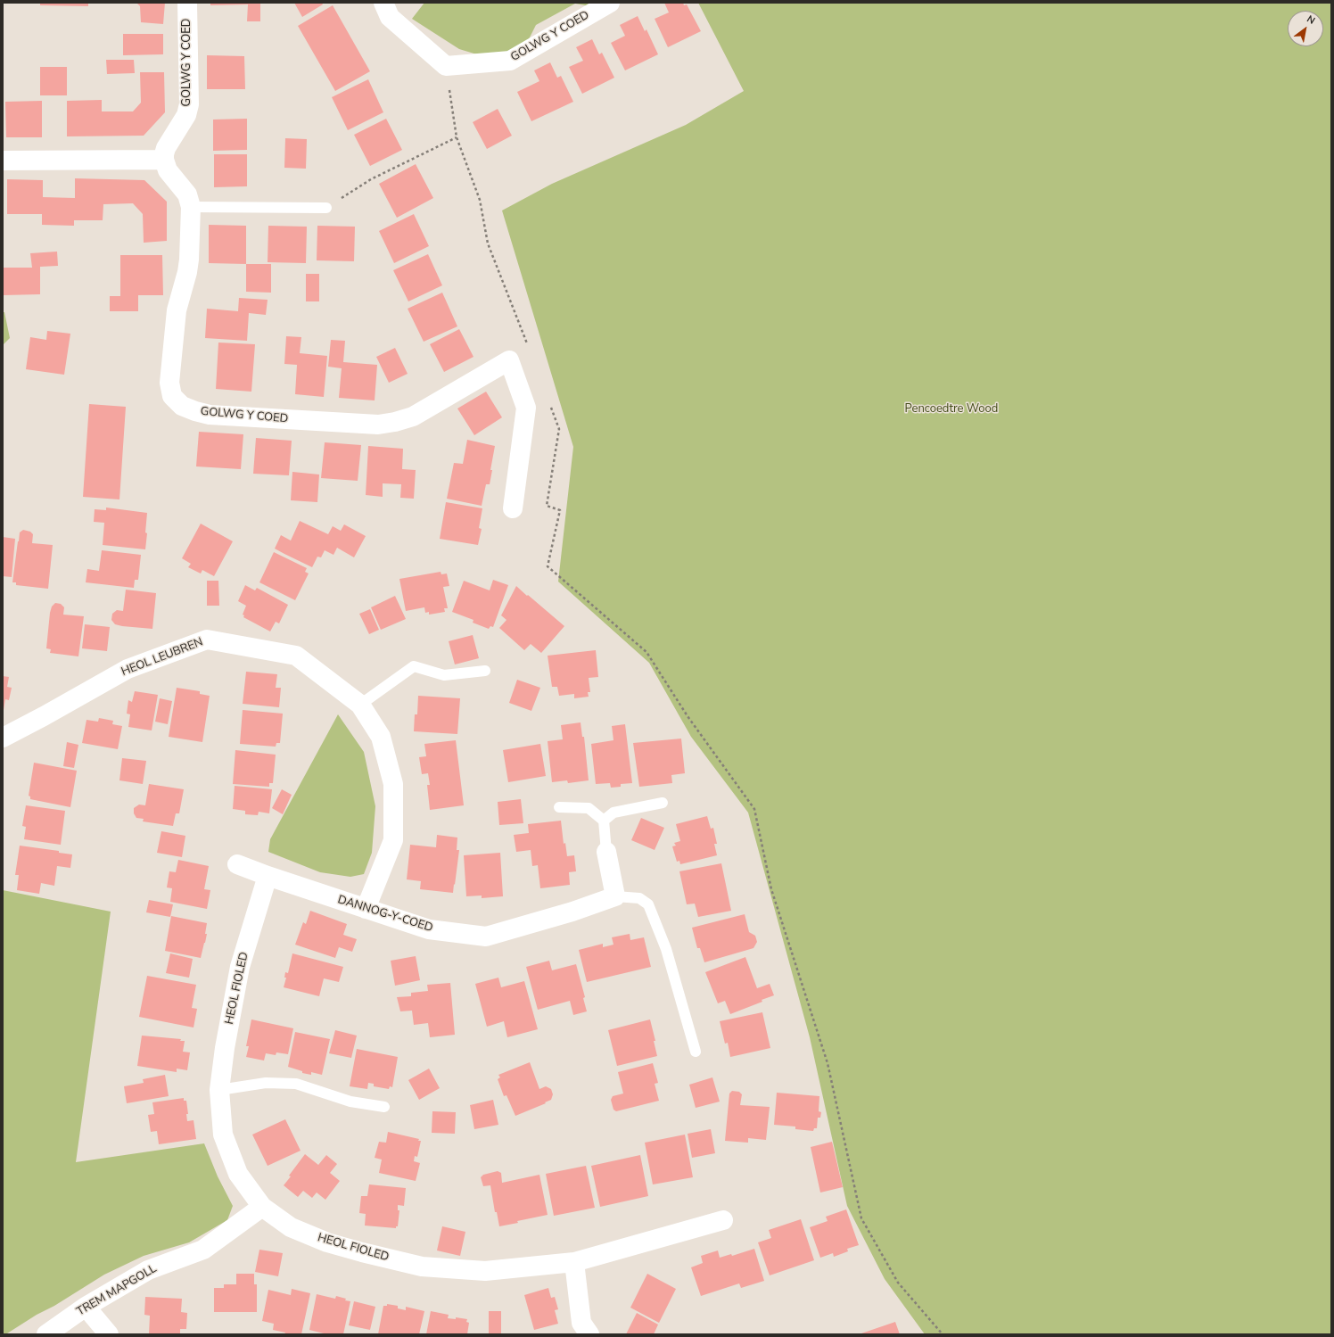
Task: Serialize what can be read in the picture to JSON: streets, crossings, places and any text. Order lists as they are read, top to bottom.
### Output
{
  "streets": {
    "street": [
      "GOLWG Y COED",
      "HEOL LEUBREN",
      "DANNOG-Y-COED",
      "HEOL FIOLED",
      "TREM MAPGOLL"
    ]
  },
  "crossings": [
    ["HEOL LEUBREN", "DANNOG-Y-COED"],
    ["DANNOG-Y-COED", "HEOL FIOLED"],
    ["HEOL FIOLED", "TREM MAPGOLL"]
  ],
  "parks": ["Pencoedtre Wood"],
  "north": "top right"
}
